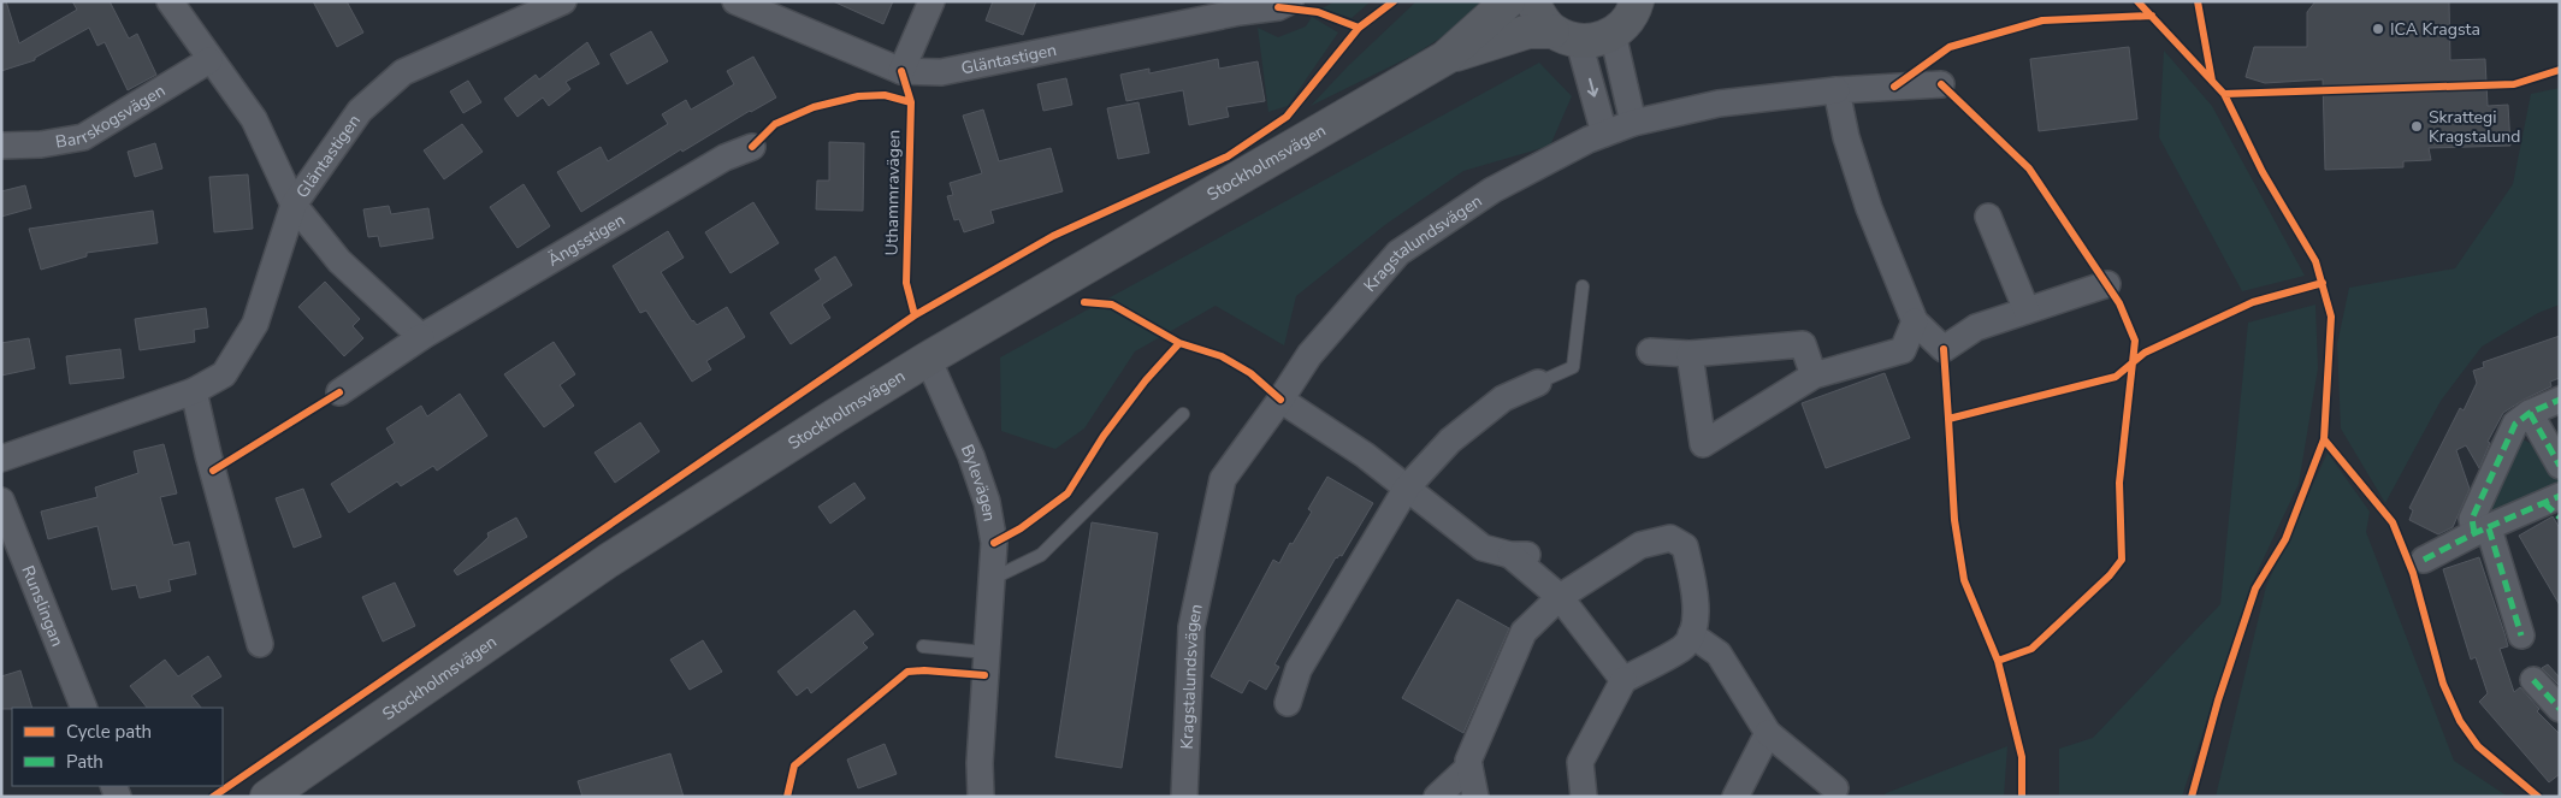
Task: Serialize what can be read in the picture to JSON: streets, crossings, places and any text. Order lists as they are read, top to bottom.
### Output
{
  "streets": {
    "main road": ["Stockholmsvägen"],
    "street": [
      "Gläntastigen",
      "Barrskogsvägen",
      "Ängsstigen",
      "Kragstalundsvägen",
      "Bylevägen",
      "Runslingan"
    ],
    "cycle path": ["Uthammravägen"]
  },
  "crossings": [
    ["Stockholmsvägen", "Bylevägen"]
  ],
  "places": ["ICA Kragsta", "Skrattegi Kragstalund"],
  "legend": ["Cycle path", "Path"]
}
